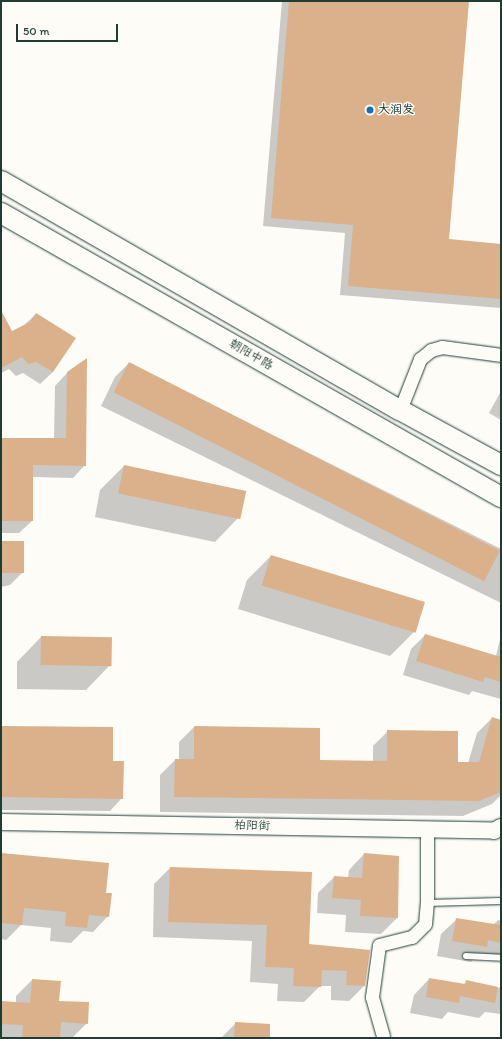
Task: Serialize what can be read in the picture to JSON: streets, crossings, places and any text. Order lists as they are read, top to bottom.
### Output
{
  "streets": {
    "main road": ["朝阳中路"],
    "street": ["柏阳街"]
  },
  "places": ["大润发"],
  "scale_bar": "50 m"
}
